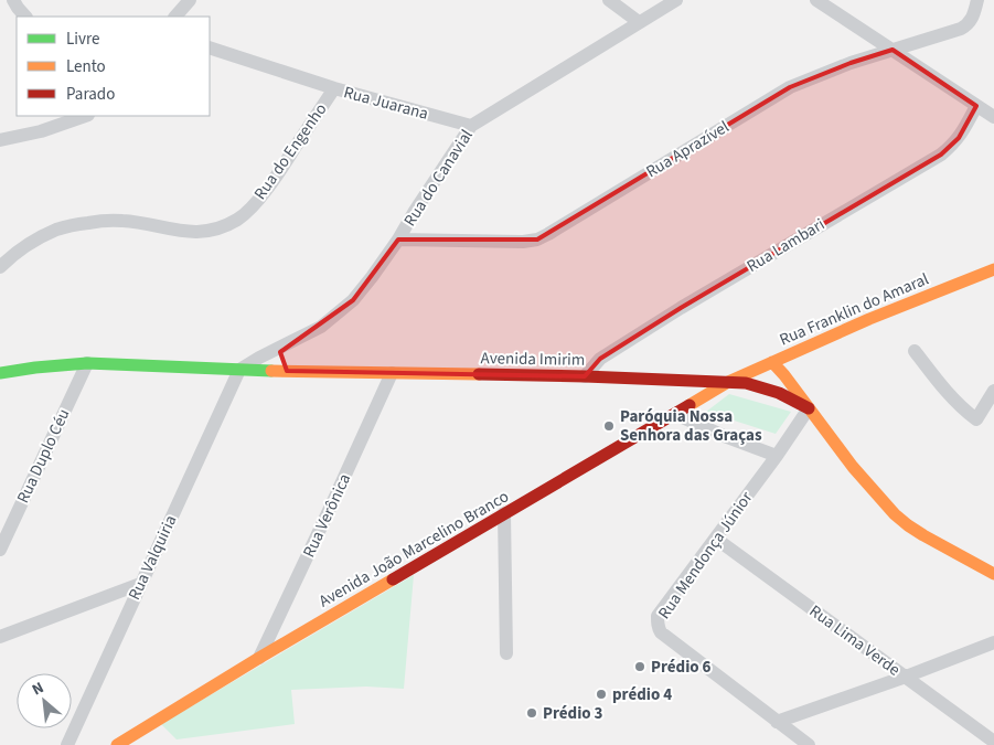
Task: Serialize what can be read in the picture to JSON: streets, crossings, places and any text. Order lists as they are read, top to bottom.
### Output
{
  "streets": {
    "main road": ["Rua Franklin do Amaral", "Avenida Imirim", "Avenida João Marcelino Branco"],
    "street": [
      "Rua Juarana",
      "Rua Aprazível",
      "Rua do Engenho",
      "Rua do Canavial",
      "Rua Lambari",
      "Rua Duplo Céu",
      "Rua Verônica",
      "Rua Mendonça Júnior",
      "Rua Valquiria",
      "Rua Lima Verde"
    ]
  },
  "crossings": [
    ["Rua Juarana", "Rua do Engenho"],
    ["Rua Juarana", "Rua do Canavial"],
    ["Rua Aprazível", "Rua do Canavial"],
    ["Rua do Canavial", "Avenida Imirim"],
    ["Rua do Canavial", "Rua Valquiria"],
    ["Rua Lambari", "Avenida Imirim"],
    ["Rua Franklin do Amaral", "Avenida Imirim"],
    ["Rua Franklin do Amaral", "Avenida João Marcelino Branco"],
    ["Avenida Imirim", "Rua Duplo Céu"],
    ["Avenida Imirim", "Rua Verônica"],
    ["Avenida Imirim", "Avenida João Marcelino Branco"],
    ["Avenida Imirim", "Rua Mendonça Júnior"],
    ["Avenida Imirim", "Rua Valquiria"],
    ["Rua Verônica", "Avenida João Marcelino Branco"],
    ["Rua Mendonça Júnior", "Rua Lima Verde"]
  ],
  "places": [
    "Paróquia Nossa Senhora das Graças",
    "Prédio 6",
    "prédio 4",
    "Prédio 3"
  ],
  "legend": ["Livre", "Lento", "Parado"],
  "north": "top left"
}
